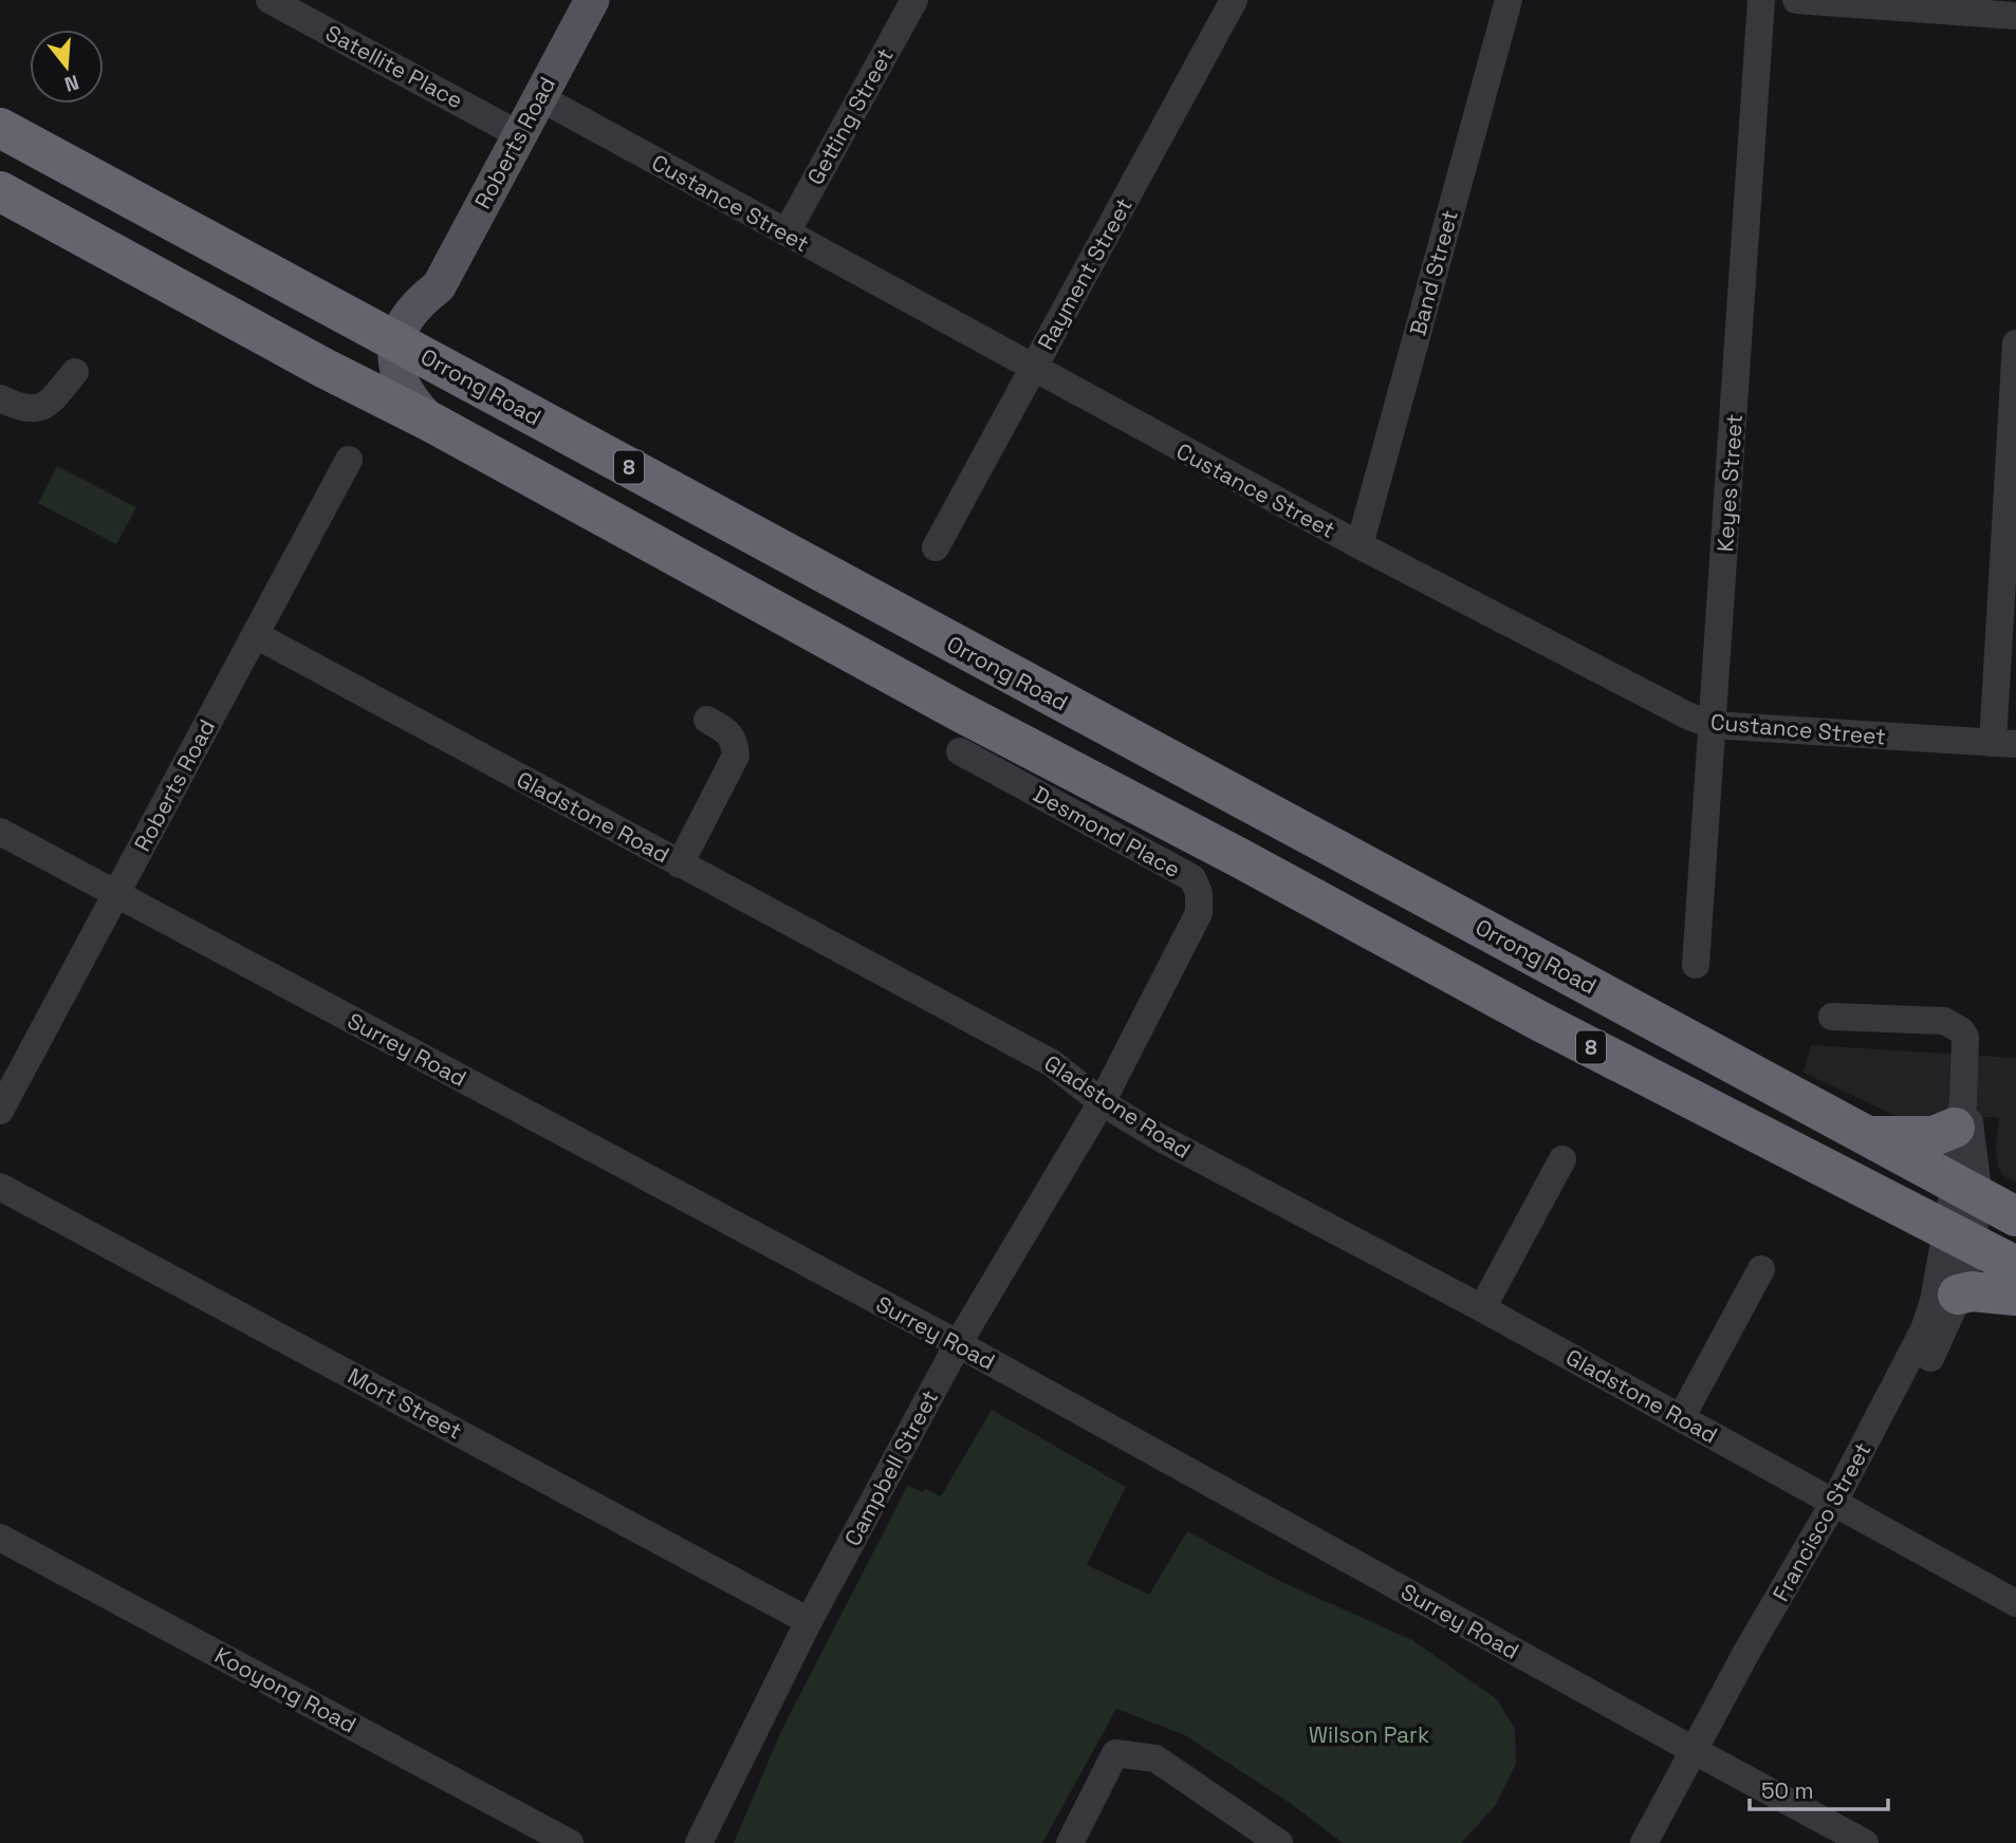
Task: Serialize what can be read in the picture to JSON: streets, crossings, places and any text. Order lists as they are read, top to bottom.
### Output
{
  "streets": {
    "highway": ["Orrong Road", "8"],
    "main road": ["Roberts Road"],
    "street": [
      "Satellite Place",
      "Getting Street",
      "Custance Street",
      "Band Street",
      "Rayment Street",
      "Keyes Street",
      "Gladstone Road",
      "Desmond Place",
      "Surrey Road",
      "Mort Street",
      "Campbell Street",
      "Francisco Street",
      "Kooyong Road"
    ]
  },
  "crossings": [
    ["Satellite Place", "Roberts Road"],
    ["Getting Street", "Custance Street"],
    ["Roberts Road", "Custance Street"],
    ["Roberts Road", "Orrong Road"],
    ["Roberts Road", "Gladstone Road"],
    ["Roberts Road", "Surrey Road"],
    ["Custance Street", "Band Street"],
    ["Custance Street", "Rayment Street"],
    ["Custance Street", "Keyes Street"],
    ["Orrong Road", "Francisco Street"],
    ["8", "Francisco Street"],
    ["Gladstone Road", "Desmond Place"],
    ["Gladstone Road", "Campbell Street"],
    ["Gladstone Road", "Francisco Street"],
    ["Desmond Place", "Campbell Street"],
    ["Surrey Road", "Campbell Street"],
    ["Surrey Road", "Francisco Street"],
    ["Mort Street", "Campbell Street"]
  ],
  "parks": ["Wilson Park"],
  "scale_bar": "50 m",
  "north": "bottom"
}
